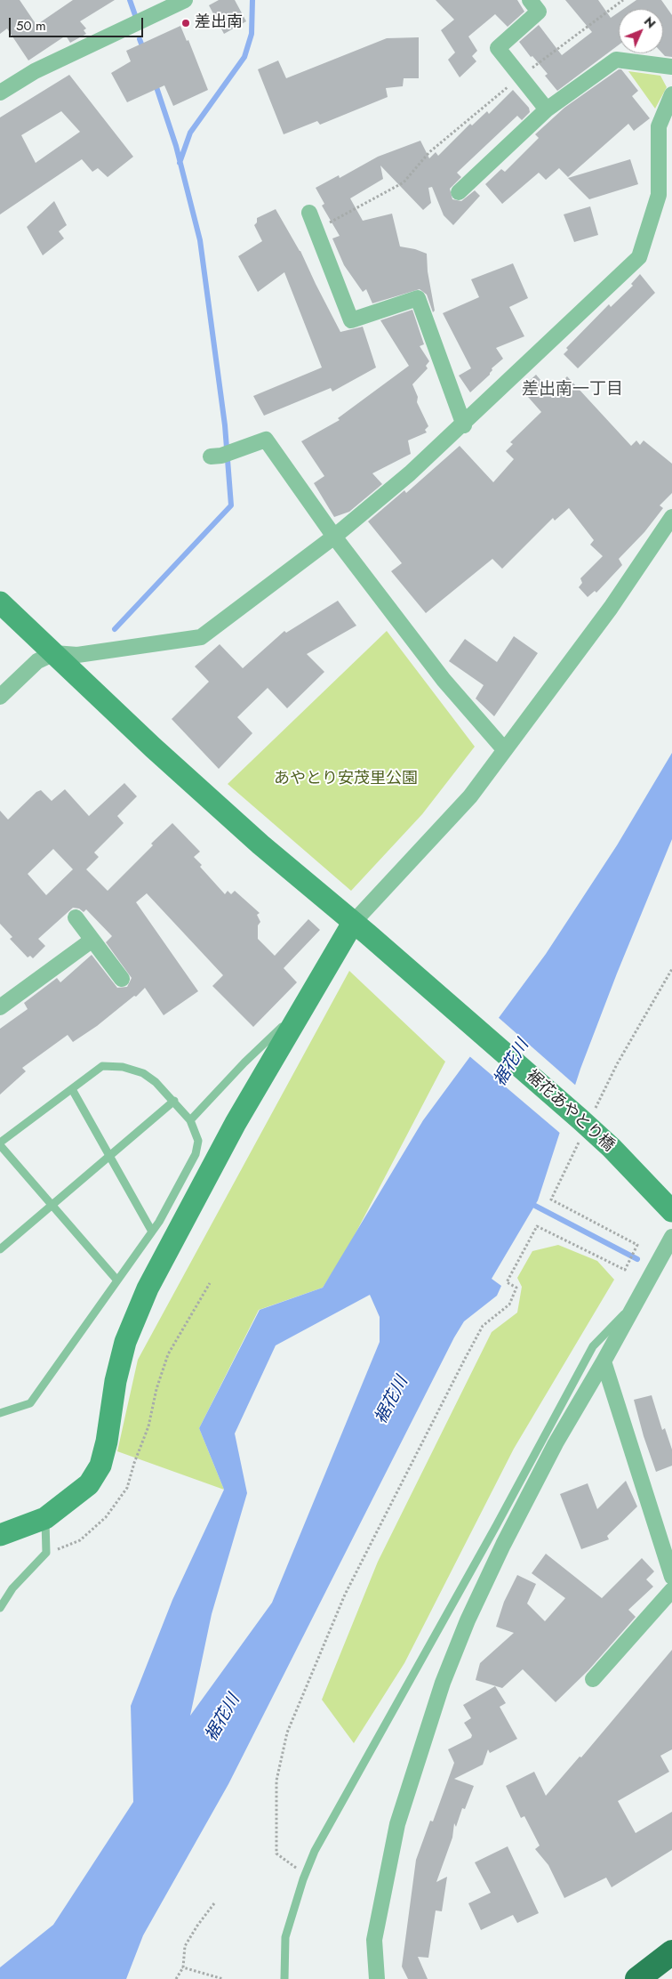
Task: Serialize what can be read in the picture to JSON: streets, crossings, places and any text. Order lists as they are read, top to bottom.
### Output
{
  "streets": {
    "street": ["裾花あやとり橋"]
  },
  "districts": ["差出南一丁目"],
  "water": ["裾花川"],
  "parks": ["あやとり安茂里公園"],
  "places": ["差出南"],
  "scale_bar": "50 m",
  "north": "top right"
}
